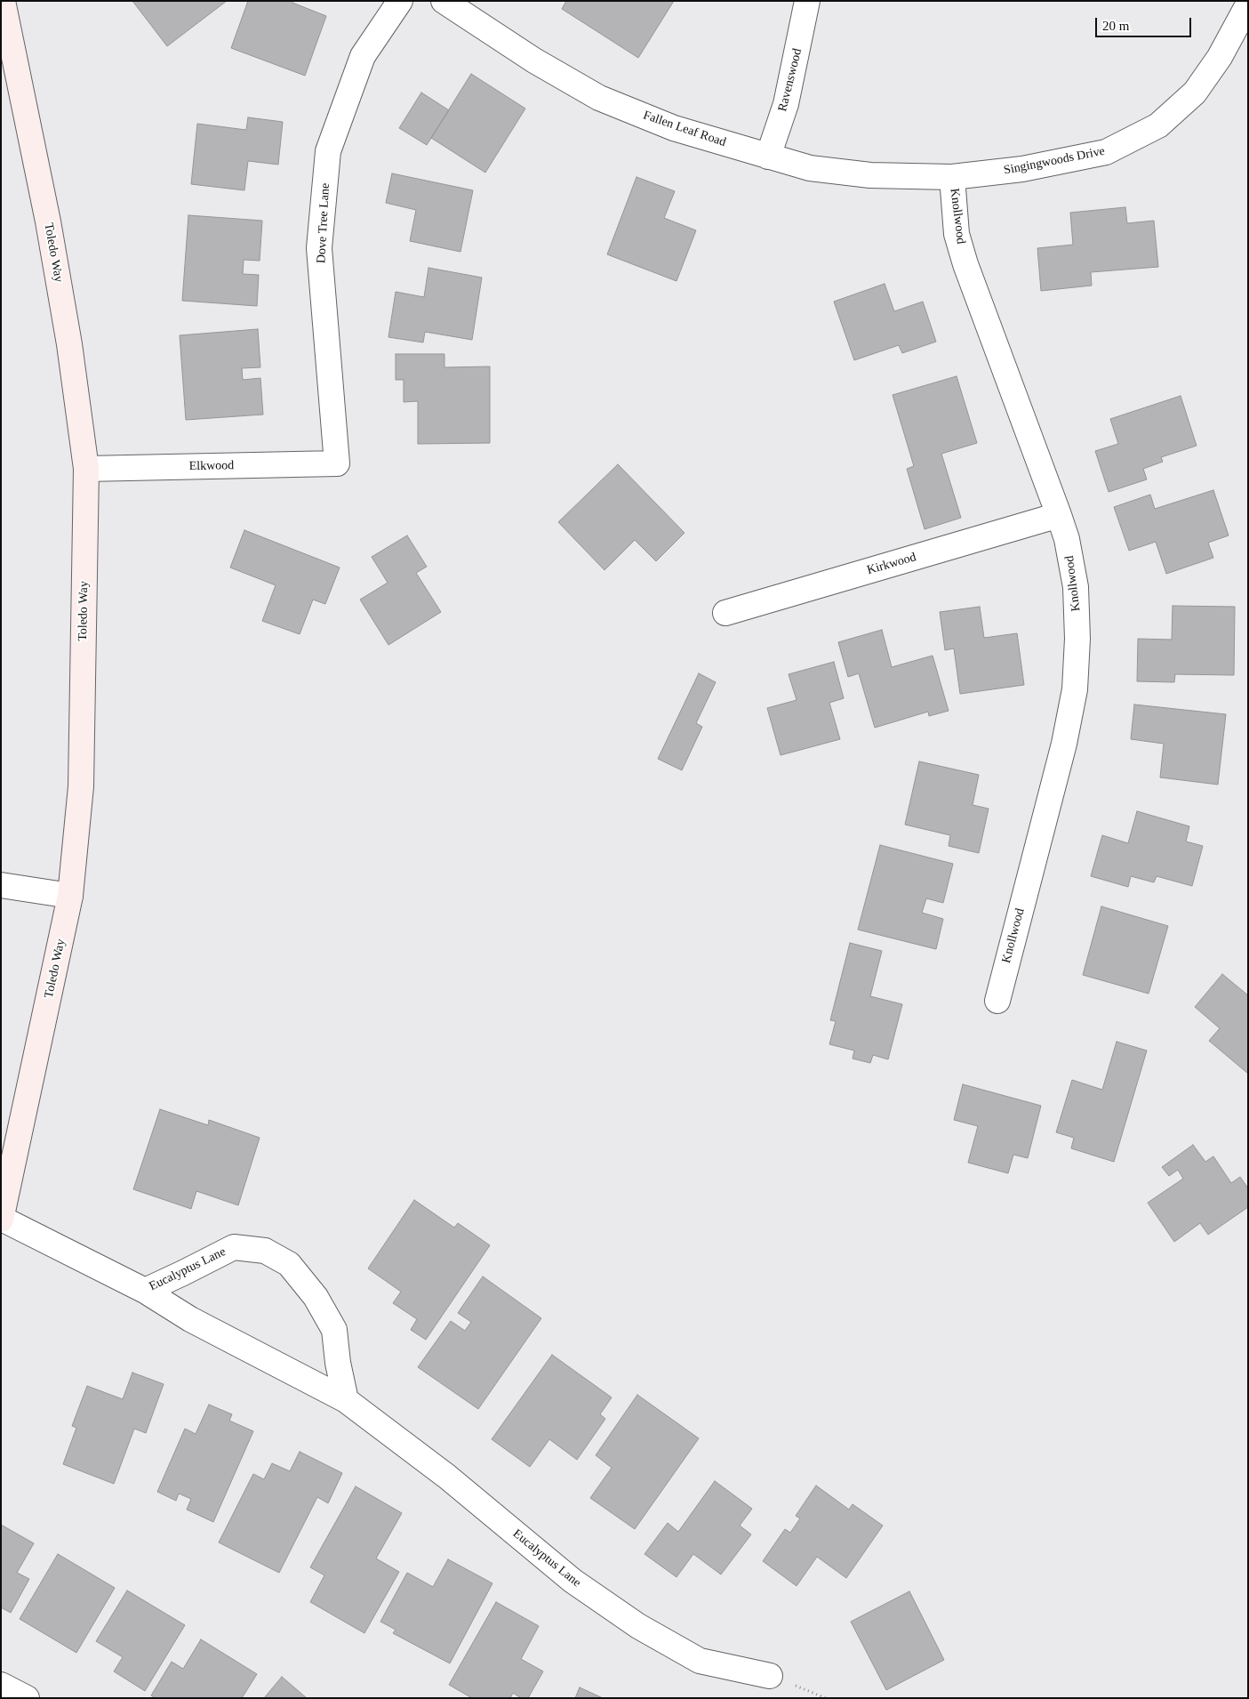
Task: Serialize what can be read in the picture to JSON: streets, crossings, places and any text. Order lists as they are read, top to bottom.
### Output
{
  "streets": {
    "main road": ["Toledo Way"],
    "street": [
      "Ravenswood",
      "Fallen Leaf Road",
      "Singingwoods Drive",
      "Knollwood",
      "Dove Tree Lane",
      "Elkwood",
      "Kirkwood",
      "Eucalyptus Lane"
    ]
  },
  "crossings": [
    ["Ravenswood", "Fallen Leaf Road"],
    ["Fallen Leaf Road", "Singingwoods Drive"],
    ["Fallen Leaf Road", "Knollwood"],
    ["Singingwoods Drive", "Knollwood"],
    ["Knollwood", "Kirkwood"],
    ["Dove Tree Lane", "Elkwood"],
    ["Toledo Way", "Elkwood"],
    ["Toledo Way", "Eucalyptus Lane"]
  ],
  "scale_bar": "20 m"
}
